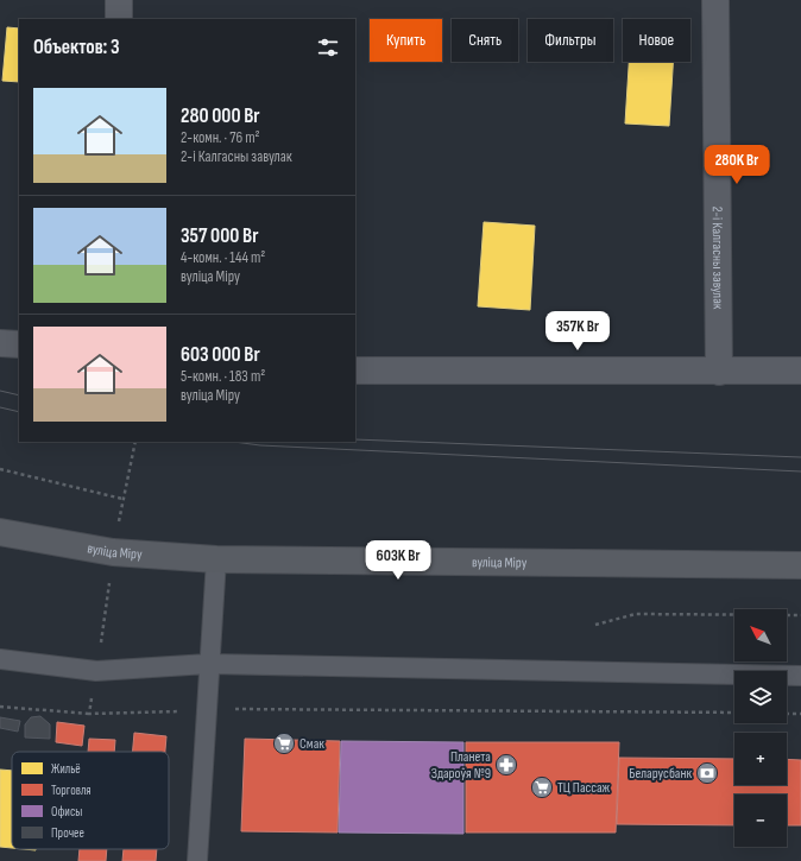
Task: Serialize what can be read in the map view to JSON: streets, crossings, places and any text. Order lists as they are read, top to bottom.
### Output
{
  "streets": {
    "main road": ["вуліца Міру"],
    "street": ["2-і Калгасны завулак"]
  },
  "places": {
    "supermarket": ["Смак", "ТЦ Пассаж"],
    "pharmacy": ["Планета Здароўя №9"],
    "bank": ["Беларусбанк"]
  },
  "legend": [
    "Жильё",
    "Торговля",
    "Офисы",
    "Прочее"
  ],
  "north": "top left",
  "page": {
    "chip": [
      "Купить",
      "Снять",
      "Фильтры",
      "Новое"
    ],
    "heading": "Объектов: 3",
    "list": [
      {
        "name": "280 000 Br",
        "note": "2-комн. · 76 m² · 2-і Калгасны завулак"
      },
      {
        "name": "357 000 Br",
        "note": "4-комн. · 144 m² · вуліца Міру"
      },
      {
        "name": "603 000 Br",
        "note": "5-комн. · 183 m² · вуліца Міру"
      }
    ],
    "price": ["280K Br", "357K Br", "603K Br"],
    "map_buttons": ["+", "−"]
  }
}
